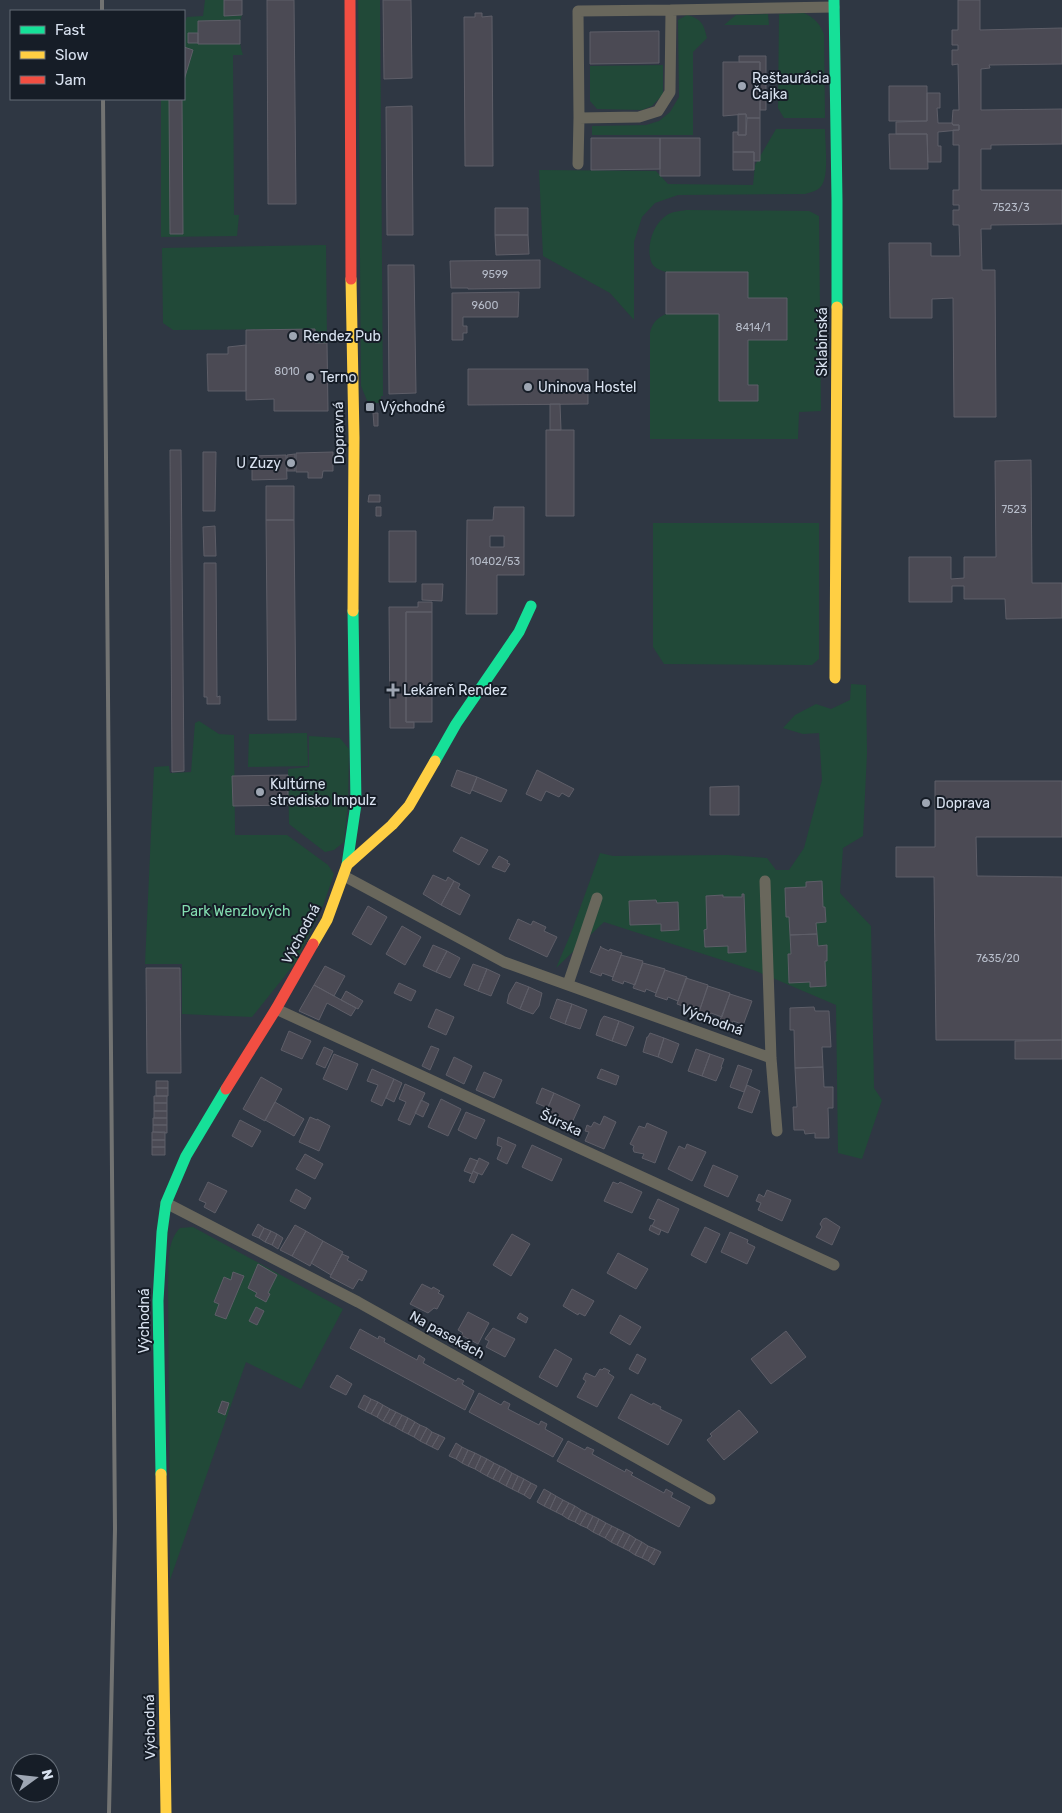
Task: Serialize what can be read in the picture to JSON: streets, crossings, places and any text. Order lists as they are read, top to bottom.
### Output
{
  "streets": {
    "street": [
      "Sklabinská",
      "Dopravná",
      "Východná",
      "Šúrska",
      "Na pasekách"
    ]
  },
  "crossings": [
    ["Dopravná", "Východná"],
    ["Východná", "Šúrska"],
    ["Východná", "Na pasekách"]
  ],
  "parks": ["Park Wenzlových"],
  "places": {
    "other": [
      "Reštaurácia Čajka",
      "Rendez Pub",
      "Terno",
      "Uninova Hostel",
      "U Zuzy",
      "Kultúrne stredisko Impulz",
      "Doprava"
    ],
    "transit": ["Východné"],
    "health": ["Lekáreň Rendez"]
  },
  "house_numbers": [
    "7523/3",
    "9599",
    "9600",
    "8414/1",
    "8010",
    "7523",
    "10402/53",
    "7635/20"
  ],
  "legend": ["Fast", "Slow", "Jam"],
  "north": "right"
}
